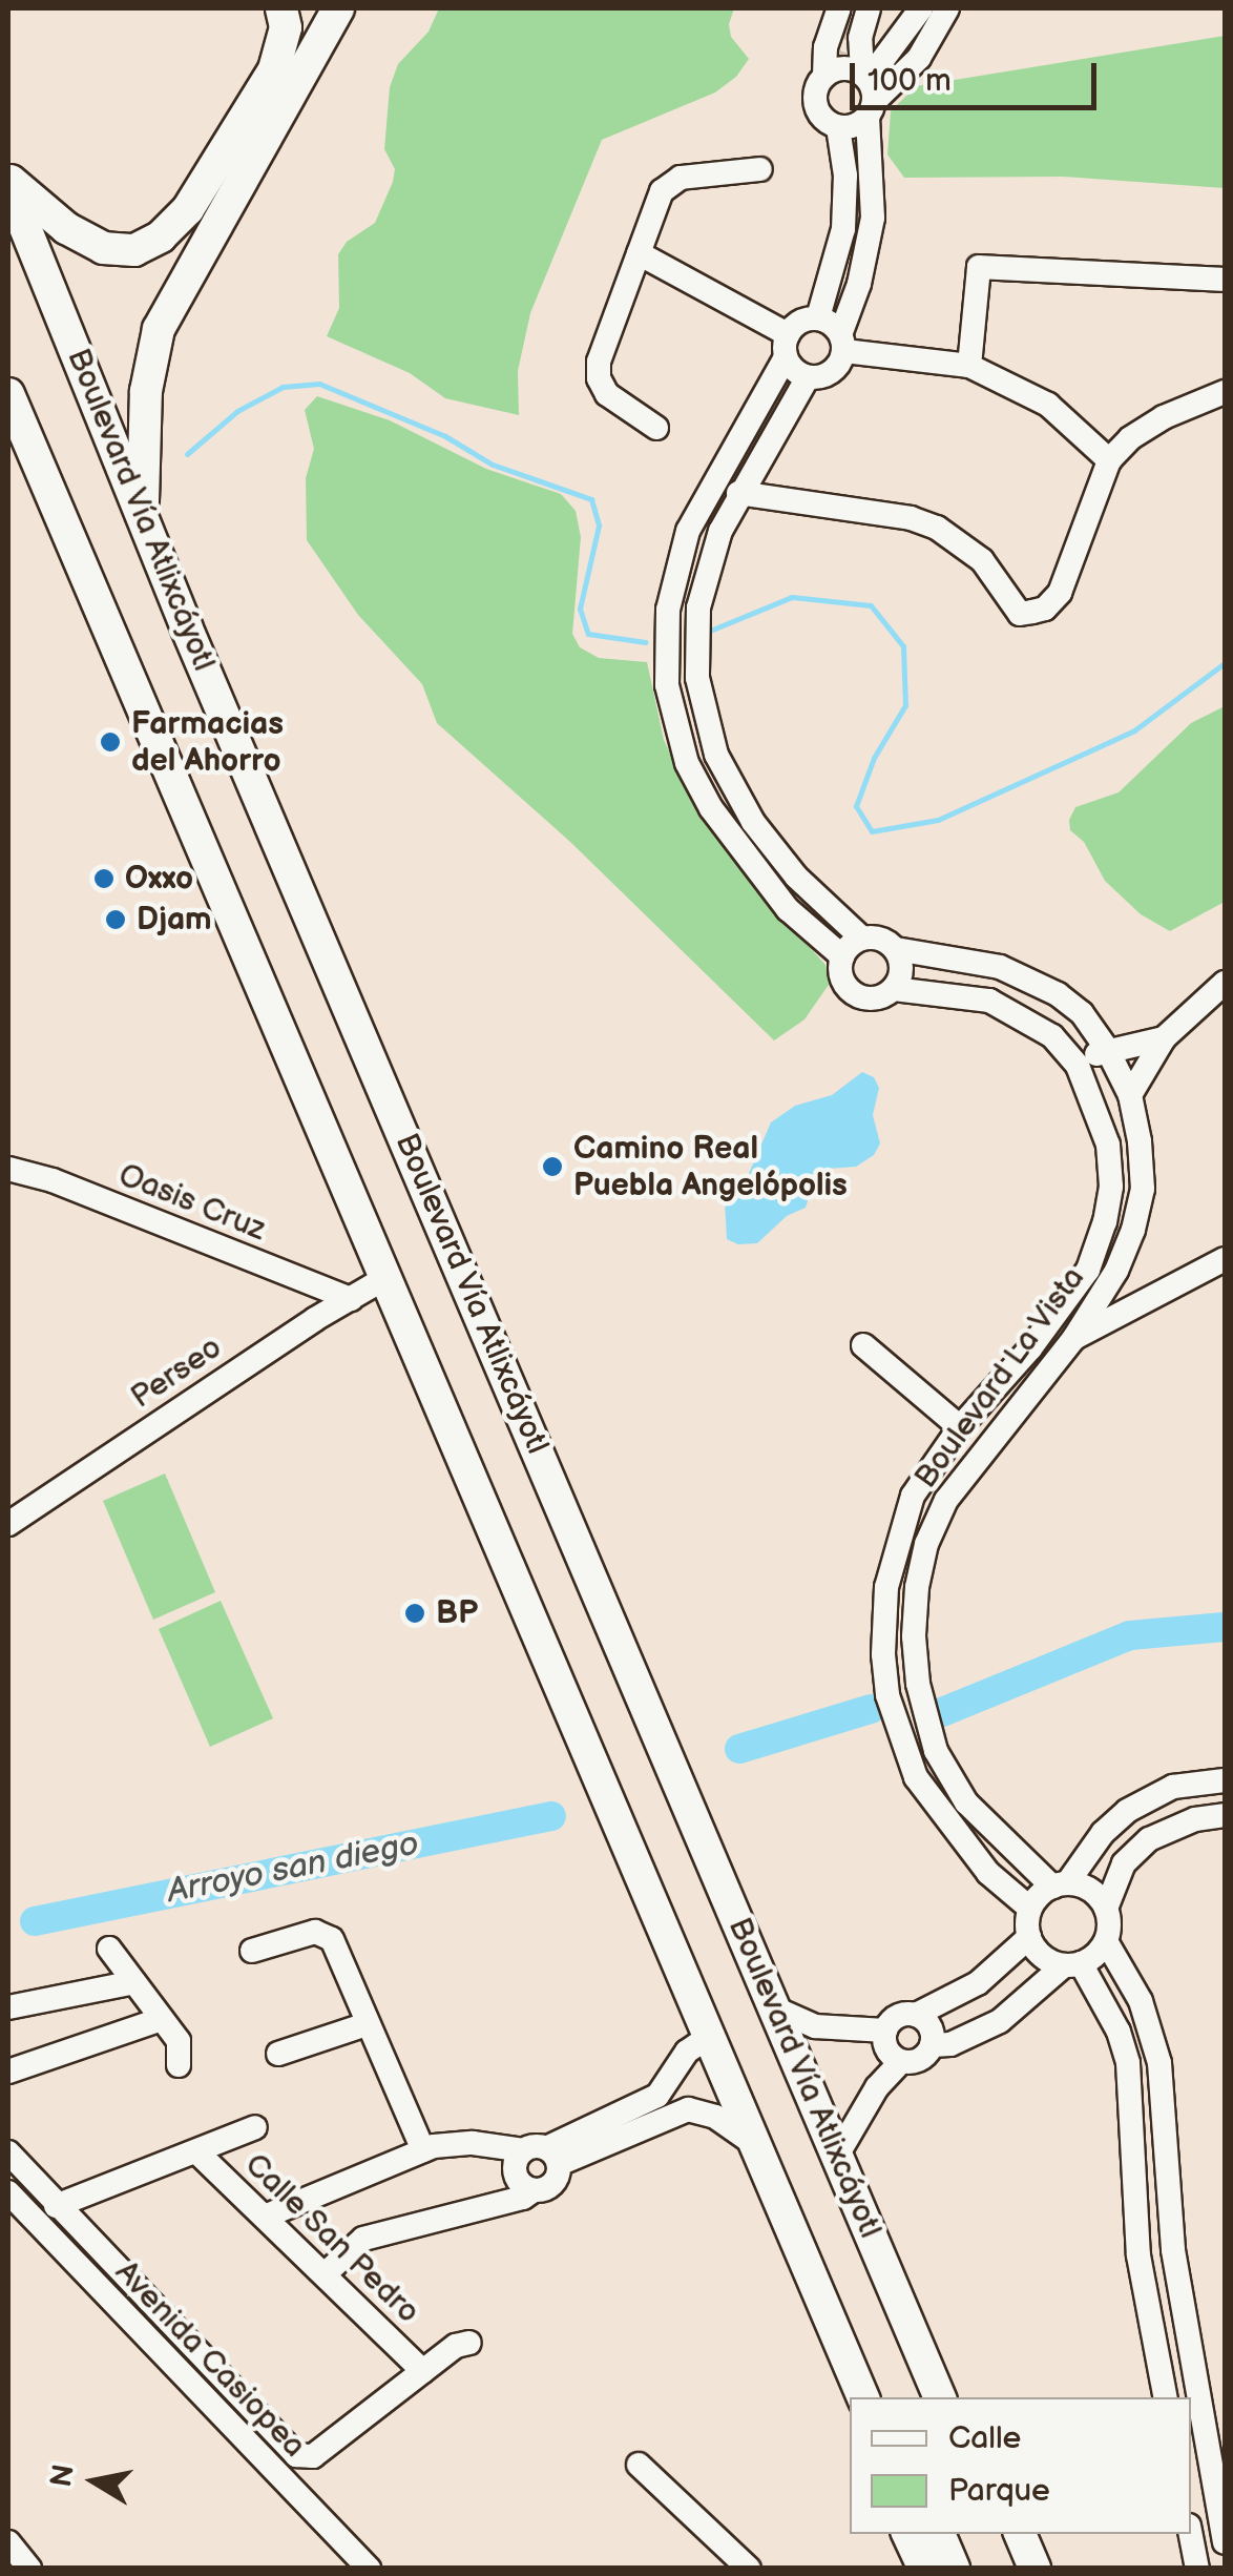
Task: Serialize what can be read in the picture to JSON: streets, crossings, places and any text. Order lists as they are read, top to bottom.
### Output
{
  "streets": {
    "main road": ["Boulevard Vía Atlixcáyotl"],
    "street": [
      "Oasis Cruz",
      "Perseo",
      "Boulevard La Vista",
      "Calle San Pedro",
      "Avenida Casiopea"
    ]
  },
  "crossings": [
    ["Oasis Cruz", "Perseo"]
  ],
  "water": ["Arroyo san diego"],
  "places": [
    "Farmacias del Ahorro",
    "Oxxo",
    "Djam",
    "Camino Real Puebla Angelópolis",
    "BP"
  ],
  "legend": ["Calle", "Parque"],
  "scale_bar": "100 m",
  "north": "left"
}
